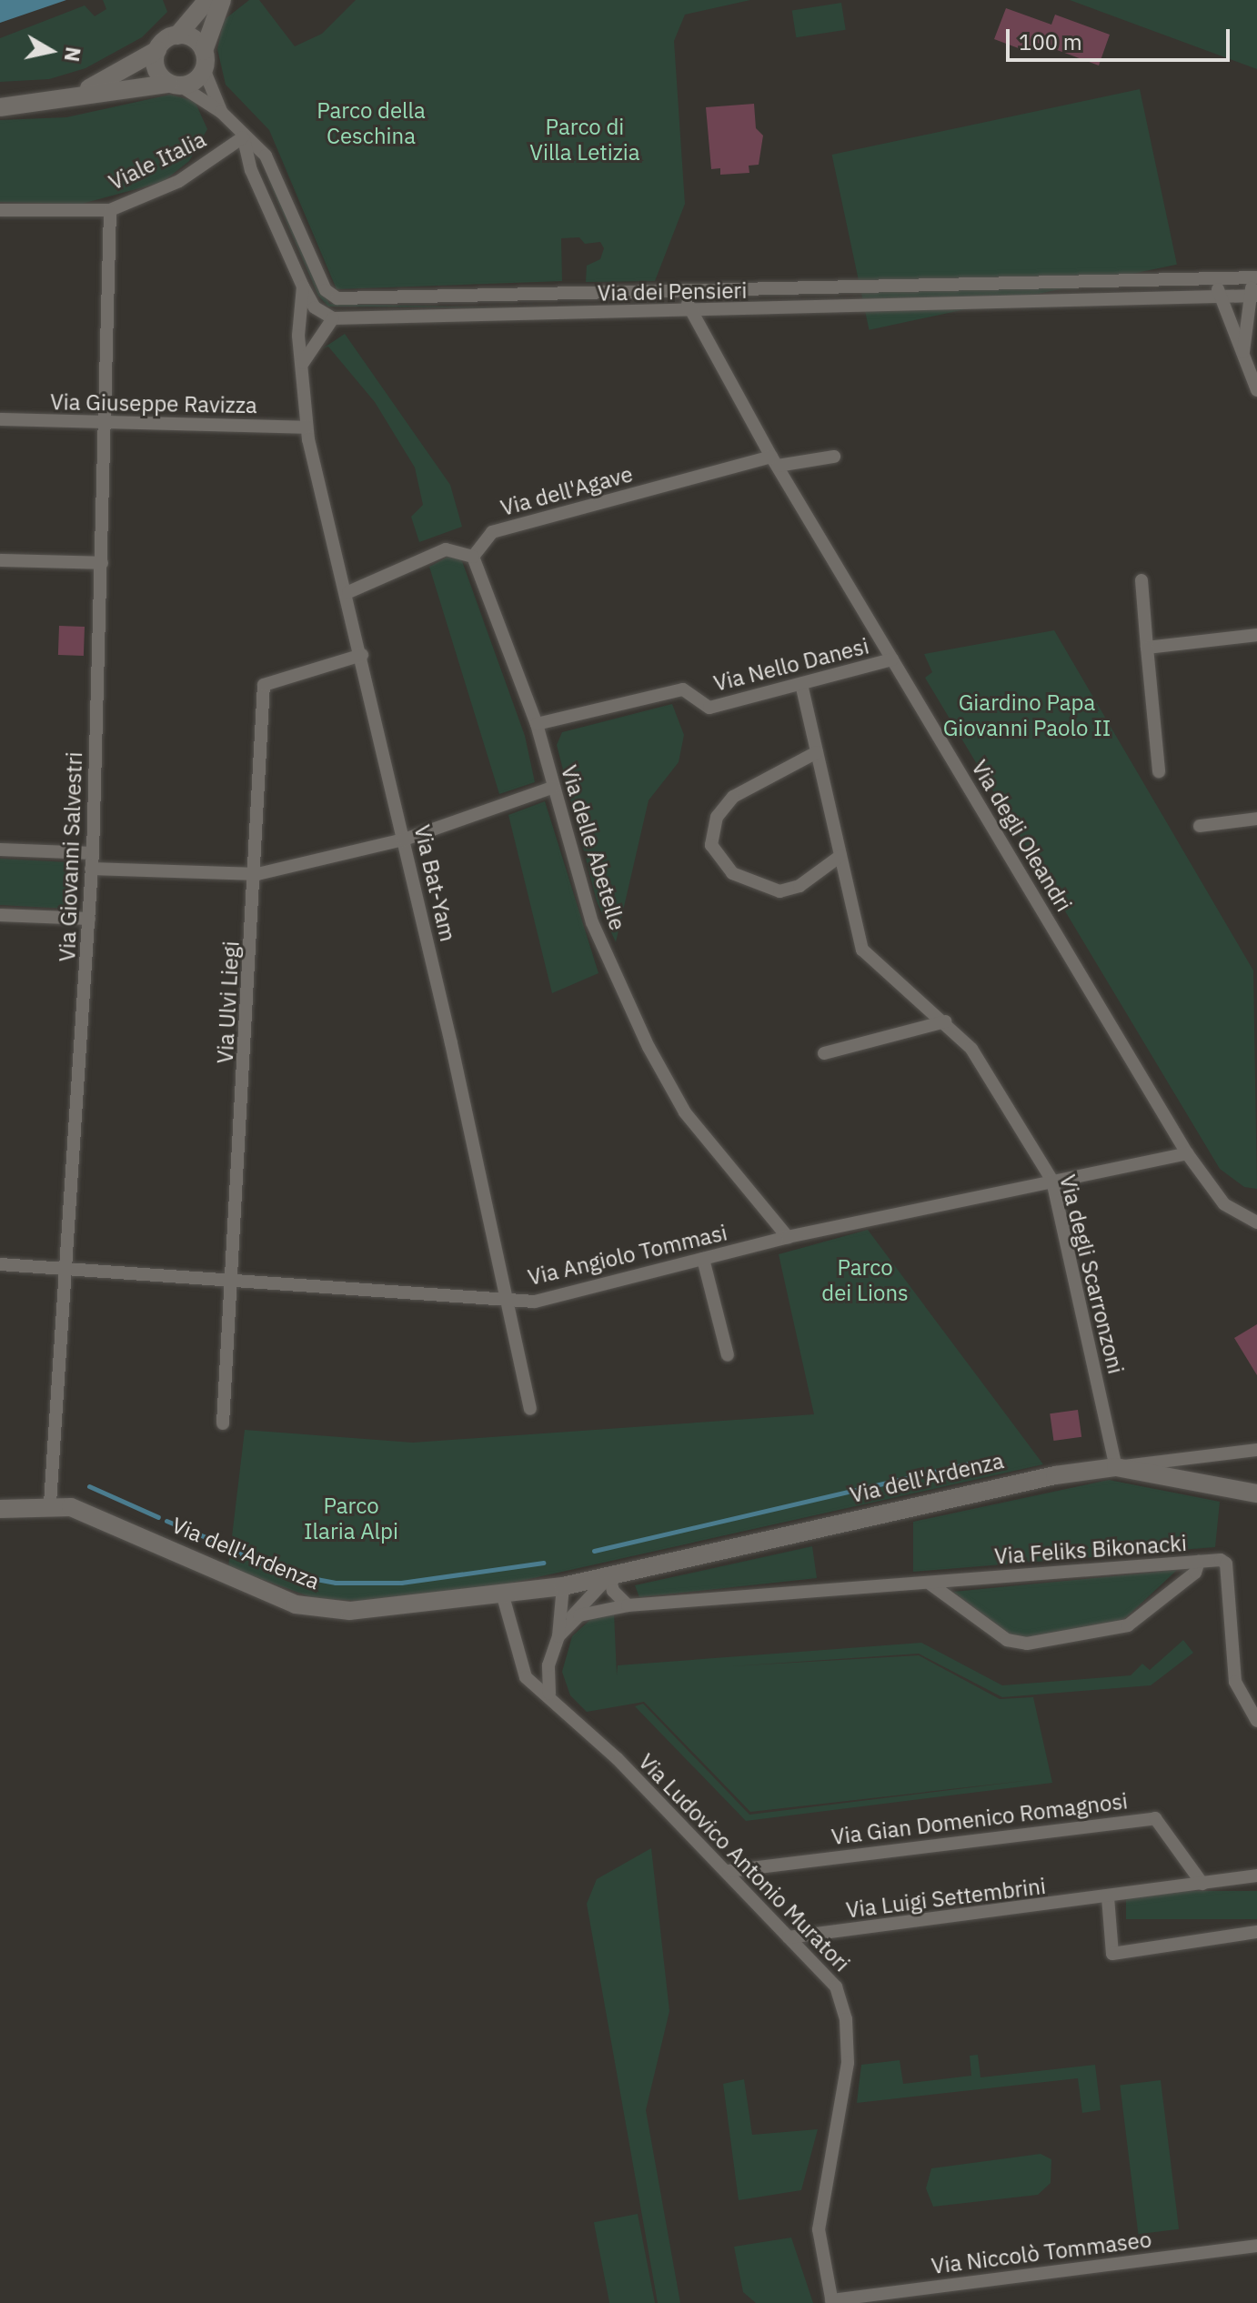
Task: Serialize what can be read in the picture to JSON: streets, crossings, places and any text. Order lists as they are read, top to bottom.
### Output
{
  "streets": {
    "main road": ["Via dell'Ardenza"],
    "street": [
      "Viale Italia",
      "Via dei Pensieri",
      "Via Giuseppe Ravizza",
      "Via dell'Agave",
      "Via Nello Danesi",
      "Via degli Oleandri",
      "Via delle Abetelle",
      "Via Giovanni Salvestri",
      "Via Bat-Yam",
      "Via Ulvi Liegi",
      "Via Angiolo Tommasi",
      "Via degli Scarronzoni",
      "Via Feliks Bikonacki",
      "Via Gian Domenico Romagnosi",
      "Via Ludovico Antonio Muratori",
      "Via Luigi Settembrini",
      "Via Niccolò Tommaseo"
    ]
  },
  "crossings": [
    ["Viale Italia", "Via dei Pensieri"],
    ["Viale Italia", "Via Giovanni Salvestri"],
    ["Via dei Pensieri", "Via degli Oleandri"],
    ["Via dei Pensieri", "Via Bat-Yam"],
    ["Via Giuseppe Ravizza", "Via Giovanni Salvestri"],
    ["Via Giuseppe Ravizza", "Via Bat-Yam"],
    ["Via dell'Agave", "Via degli Oleandri"],
    ["Via dell'Agave", "Via delle Abetelle"],
    ["Via Nello Danesi", "Via degli Oleandri"],
    ["Via Nello Danesi", "Via delle Abetelle"],
    ["Via Nello Danesi", "Via degli Scarronzoni"],
    ["Via degli Oleandri", "Via Angiolo Tommasi"],
    ["Via delle Abetelle", "Via Angiolo Tommasi"],
    ["Via Giovanni Salvestri", "Via Angiolo Tommasi"],
    ["Via Giovanni Salvestri", "Via dell'Ardenza"],
    ["Via Bat-Yam", "Via Ulvi Liegi"],
    ["Via Bat-Yam", "Via Angiolo Tommasi"],
    ["Via Ulvi Liegi", "Via Angiolo Tommasi"],
    ["Via Angiolo Tommasi", "Via degli Scarronzoni"],
    ["Via degli Scarronzoni", "Via dell'Ardenza"],
    ["Via dell'Ardenza", "Via Ludovico Antonio Muratori"],
    ["Via Gian Domenico Romagnosi", "Via Ludovico Antonio Muratori"],
    ["Via Gian Domenico Romagnosi", "Via Luigi Settembrini"],
    ["Via Ludovico Antonio Muratori", "Via Luigi Settembrini"],
    ["Via Ludovico Antonio Muratori", "Via Niccolò Tommaseo"]
  ],
  "parks": [
    "Parco della Ceschina",
    "Parco di Villa Letizia",
    "Giardino Papa Giovanni Paolo II",
    "Parco dei Lions",
    "Parco Ilaria Alpi"
  ],
  "scale_bar": "100 m",
  "north": "right"
}
